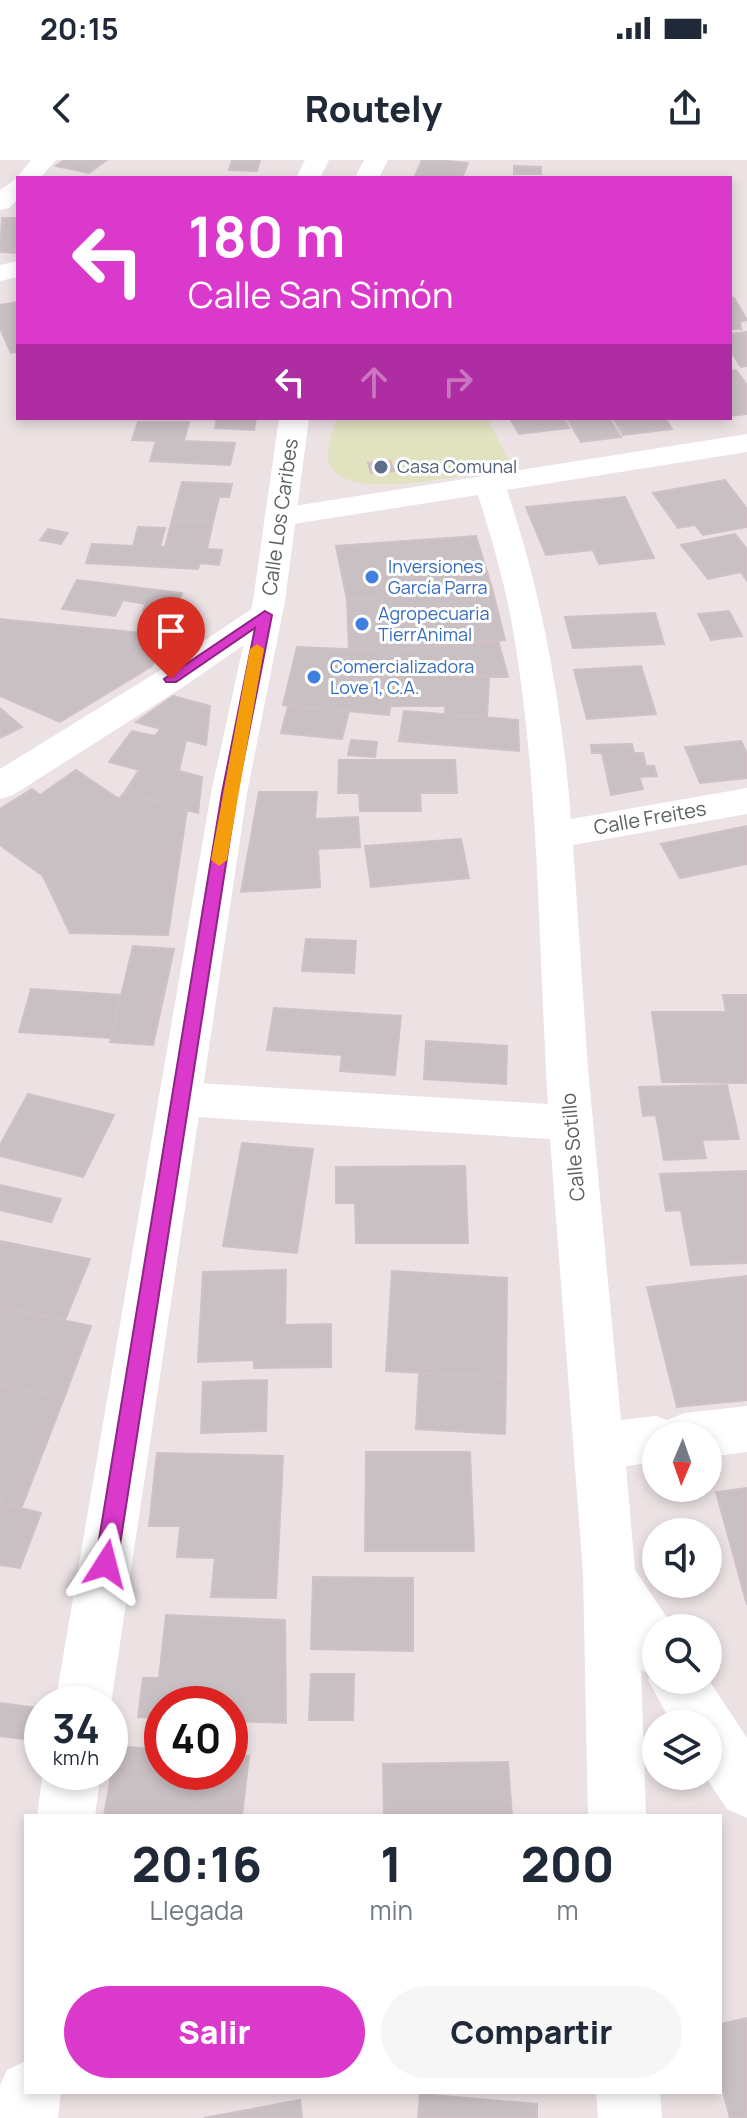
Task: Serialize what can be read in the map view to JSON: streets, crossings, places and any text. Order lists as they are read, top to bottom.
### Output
{
  "streets": {
    "street": ["Calle Los Caribes", "Calle Freites", "Calle Sotillo"]
  },
  "crossings": [
    ["Calle Freites", "Calle Sotillo"]
  ],
  "places": [
    "Casa Comunal",
    "Inversiones García Parra",
    "Agropecuaria TierrAnimal",
    "Comercializadora Love 1, C.A."
  ],
  "north": "bottom",
  "page": {
    "status": "20:15",
    "header": "Routely",
    "turn": ["180 m", "Calle San Simón"],
    "speed": "34 km/h",
    "limit": "40",
    "eta": [
      "20:16",
      "Llegada",
      "1",
      "min",
      "200",
      "m"
    ],
    "buttons": ["Salir", "Compartir"]
  }
}
